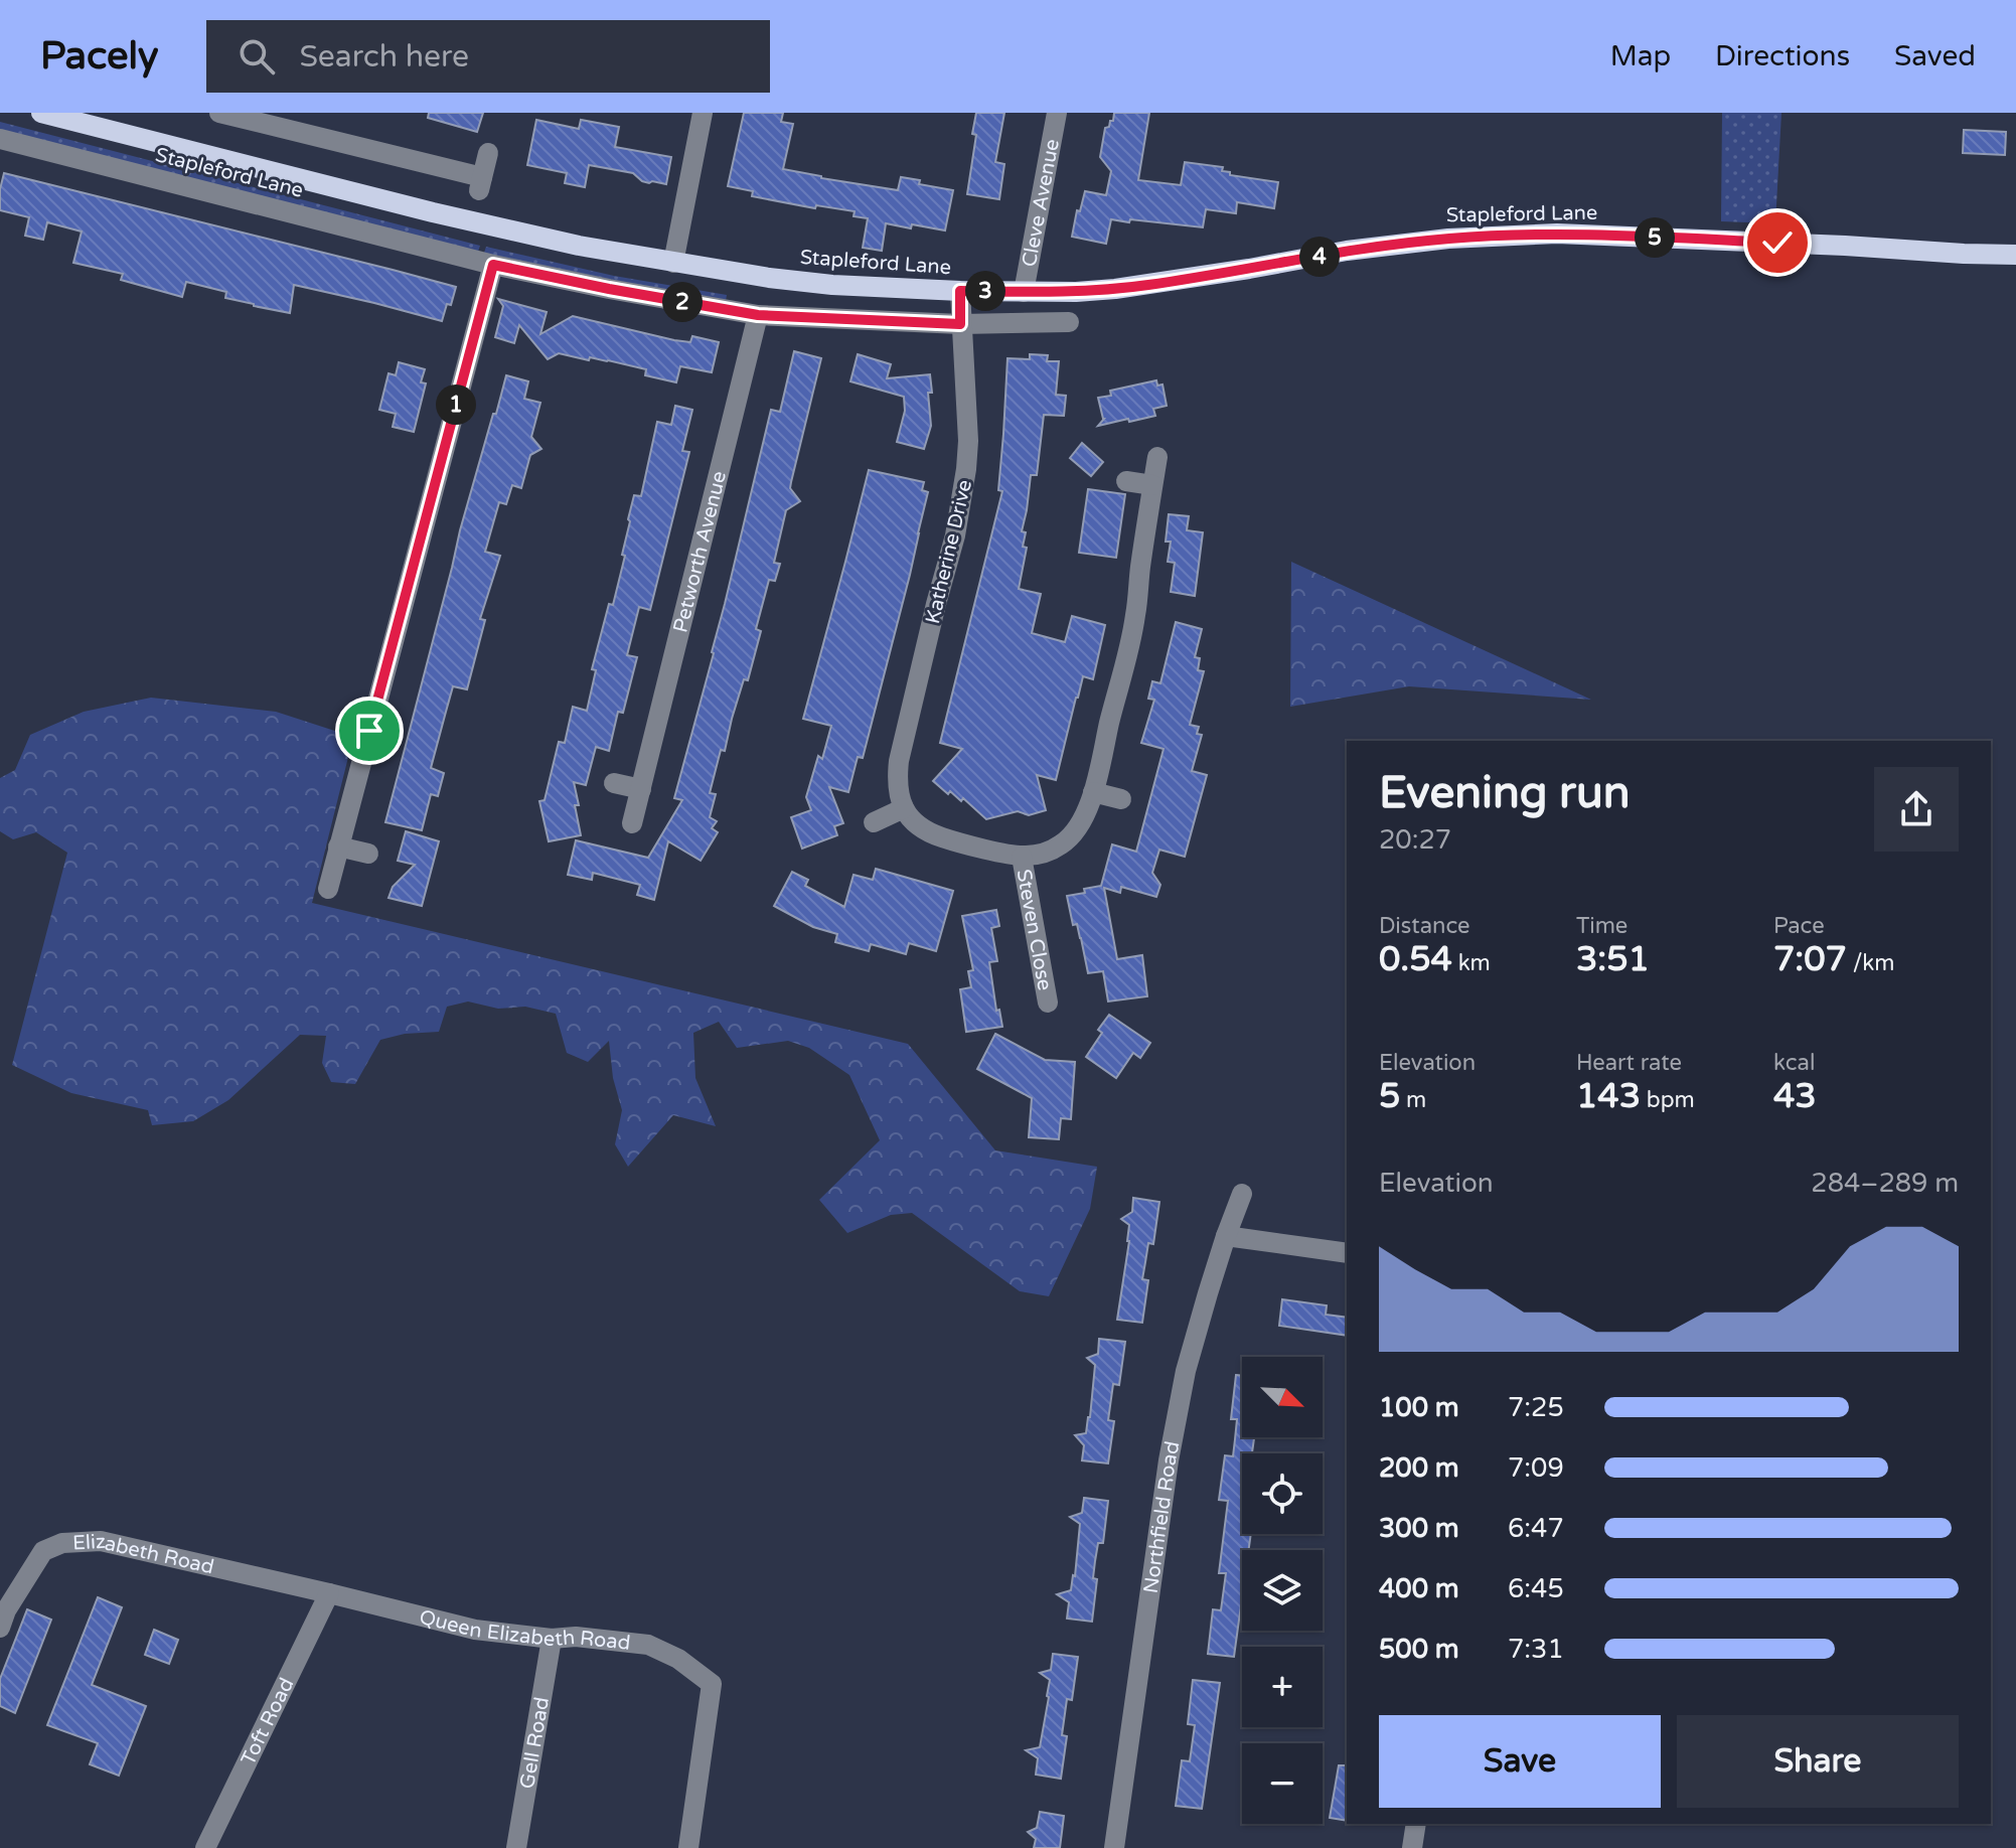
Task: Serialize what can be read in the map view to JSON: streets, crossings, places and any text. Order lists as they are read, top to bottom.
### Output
{
  "streets": {
    "main road": ["Stapleford Lane"],
    "street": [
      "Cleve Avenue",
      "Katherine Drive",
      "Petworth Avenue",
      "Steven Close",
      "Northfield Road",
      "Elizabeth Road",
      "Queen Elizabeth Road",
      "Toft Road",
      "Gell Road"
    ]
  },
  "crossings": [
    ["Stapleford Lane", "Cleve Avenue"],
    ["Stapleford Lane", "Katherine Drive"],
    ["Stapleford Lane", "Petworth Avenue"],
    ["Elizabeth Road", "Queen Elizabeth Road"],
    ["Elizabeth Road", "Toft Road"],
    ["Queen Elizabeth Road", "Toft Road"],
    ["Queen Elizabeth Road", "Gell Road"]
  ],
  "north": "bottom right",
  "page": {
    "header": "Pacely",
    "search": "Search here",
    "nav": ["Map", "Directions", "Saved"],
    "pins": [
      "5",
      "4",
      "3",
      "2",
      "1"
    ],
    "heading": ["Evening run", "20:27"],
    "stats": [
      ["Distance", "0.54 km"],
      ["Time", "3:51"],
      ["Pace", "7:07 /km"],
      ["Elevation", "5 m"],
      ["Heart rate", "143 bpm"],
      ["kcal", "43"]
    ],
    "chart": ["Elevation", "284–289 m"],
    "map_buttons": ["+", "−"],
    "list": [
      {
        "name": "100 m",
        "note": "7:25"
      },
      {
        "name": "200 m",
        "note": "7:09"
      },
      {
        "name": "300 m",
        "note": "6:47"
      },
      {
        "name": "400 m",
        "note": "6:45"
      },
      {
        "name": "500 m",
        "note": "7:31"
      }
    ],
    "buttons": ["Save", "Share"]
  }
}
